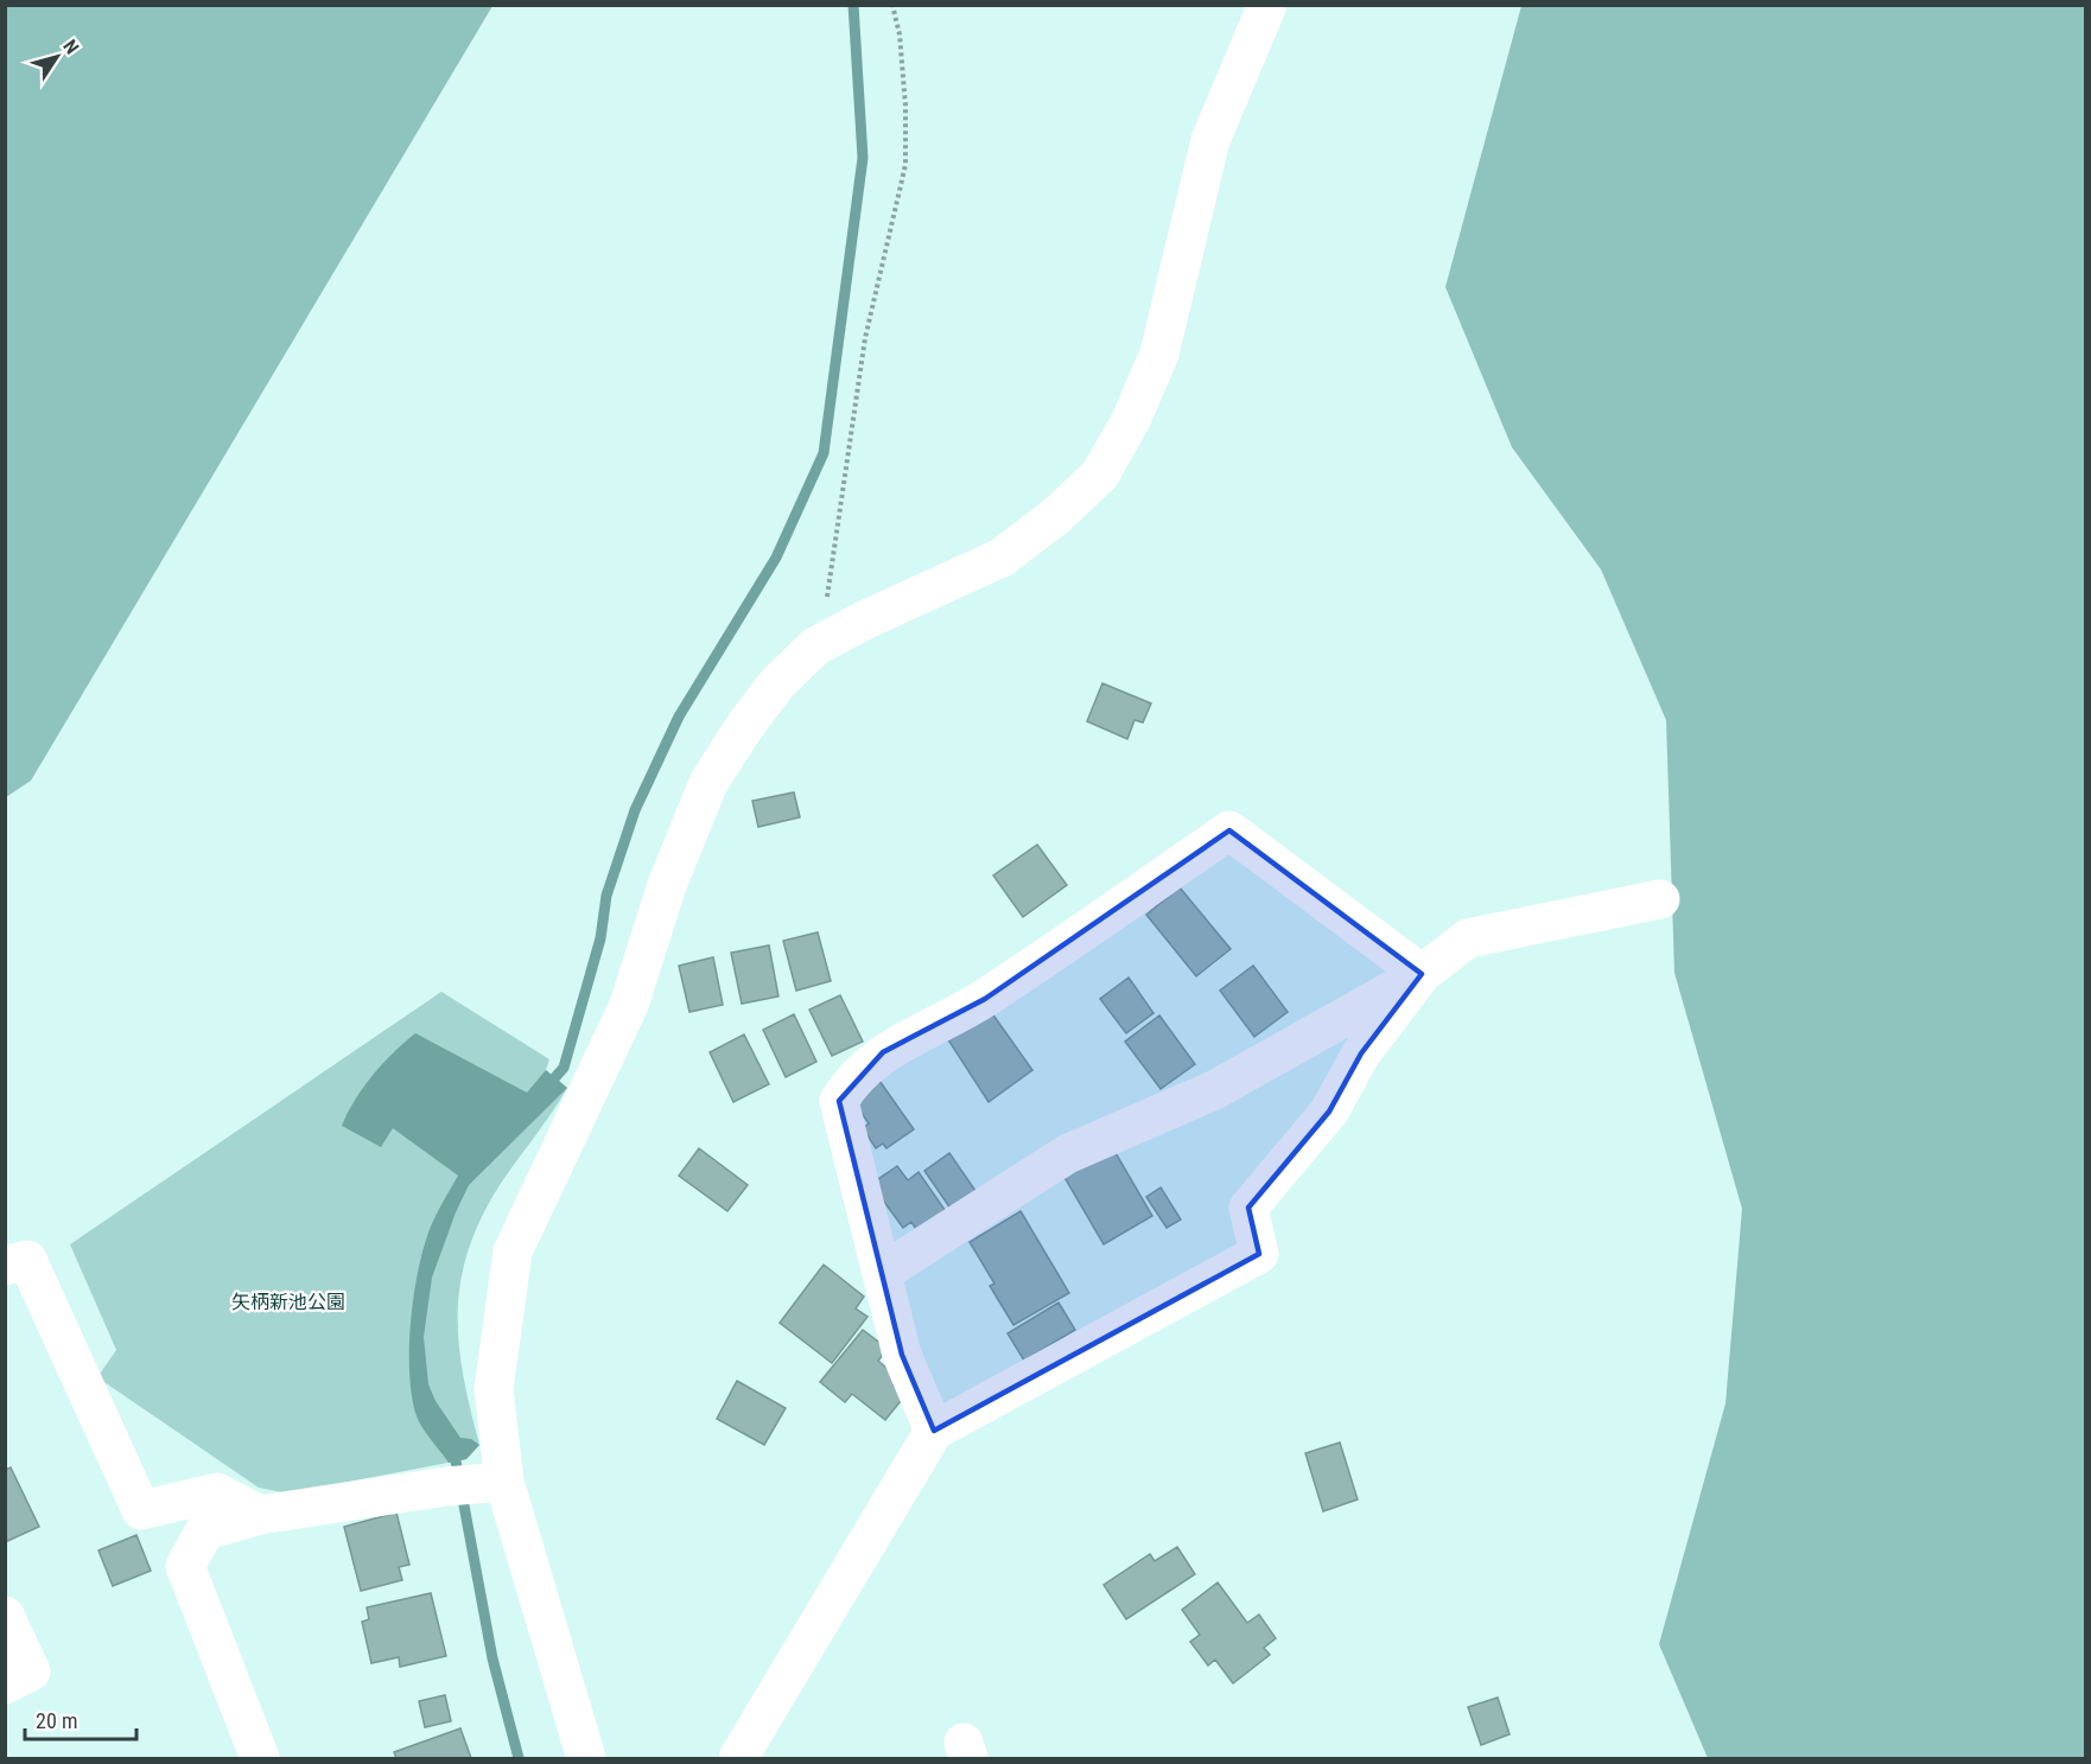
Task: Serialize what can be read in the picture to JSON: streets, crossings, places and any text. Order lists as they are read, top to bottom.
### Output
{
  "parks": ["矢柄新池公園"],
  "scale_bar": "20 m",
  "north": "top right"
}
